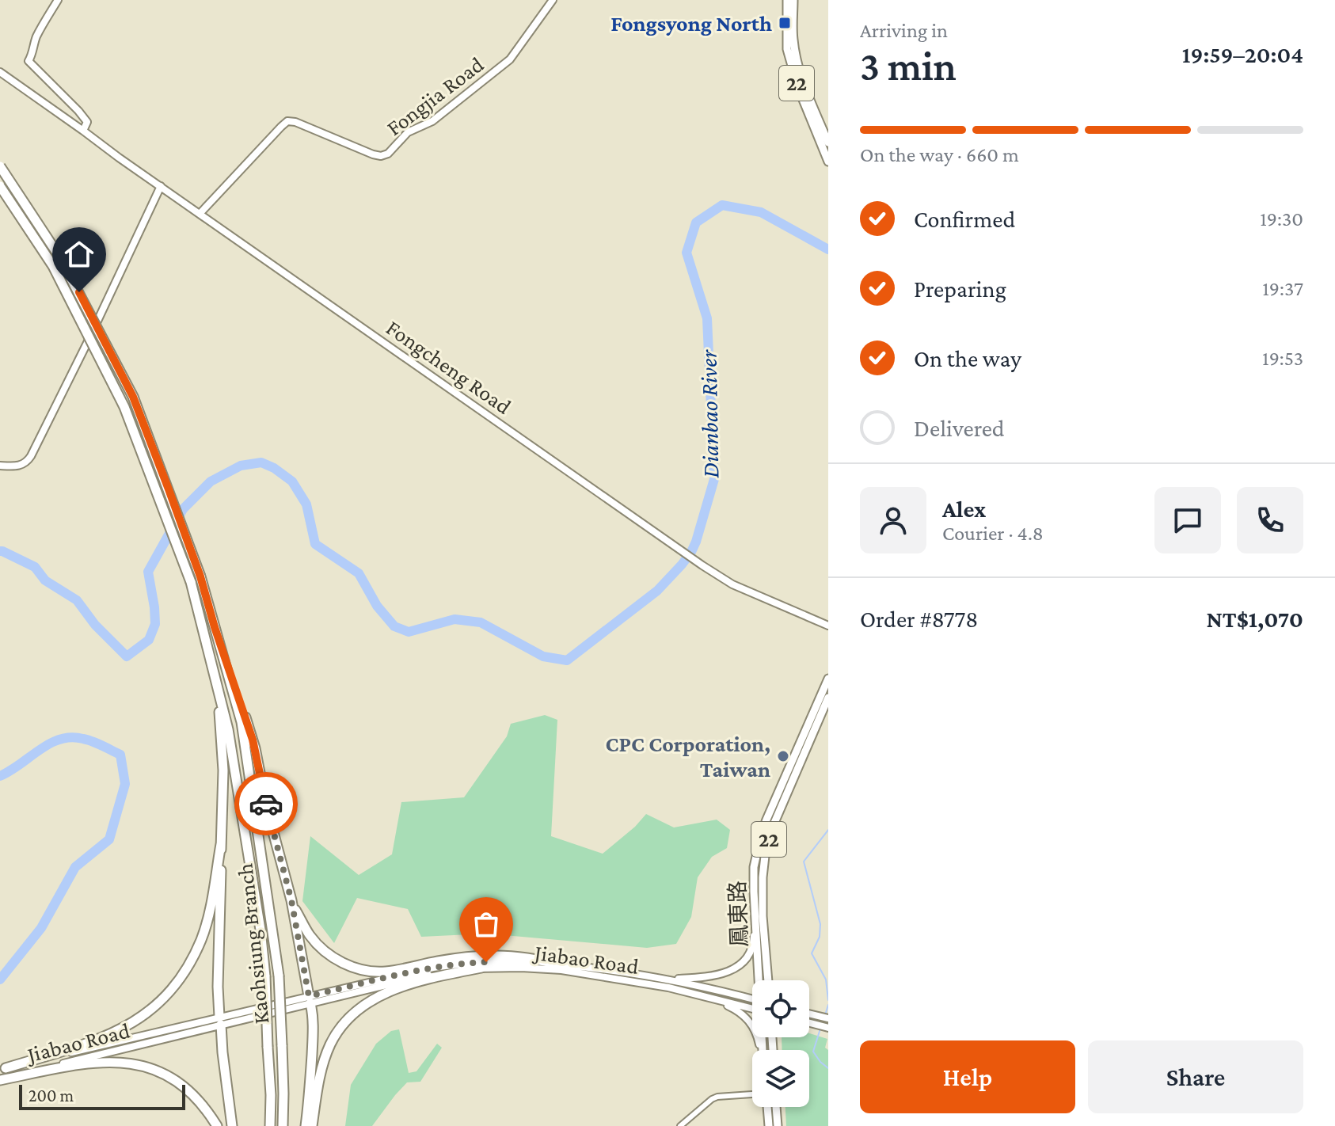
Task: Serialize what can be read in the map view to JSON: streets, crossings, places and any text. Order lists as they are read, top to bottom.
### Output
{
  "streets": {
    "highway": ["Kaohsiung Branch"],
    "main road": ["22", "鳳東路"],
    "street": ["Fongjia Road", "Fongcheng Road", "Jiabao Road"]
  },
  "crossings": [
    ["Fongjia Road", "Fongcheng Road"]
  ],
  "water": ["Dianbao River"],
  "places": {
    "transit": ["Fongsyong North"],
    "other": ["CPC Corporation, Taiwan"]
  },
  "scale_bar": "200 m",
  "page": {
    "heading": ["3 min", "Arriving in", "19:59–20:04"],
    "panel": [
      "Alex",
      "Courier · 4.8",
      "Order #8778",
      "NT$1,070"
    ],
    "bar": "On the way · 660 m",
    "list": [
      ["Confirmed", "19:30"],
      ["Preparing", "19:37"],
      ["On the way", "19:53"],
      "Delivered"
    ],
    "buttons": ["Help", "Share"],
    "scale": "200 m"
  }
}
